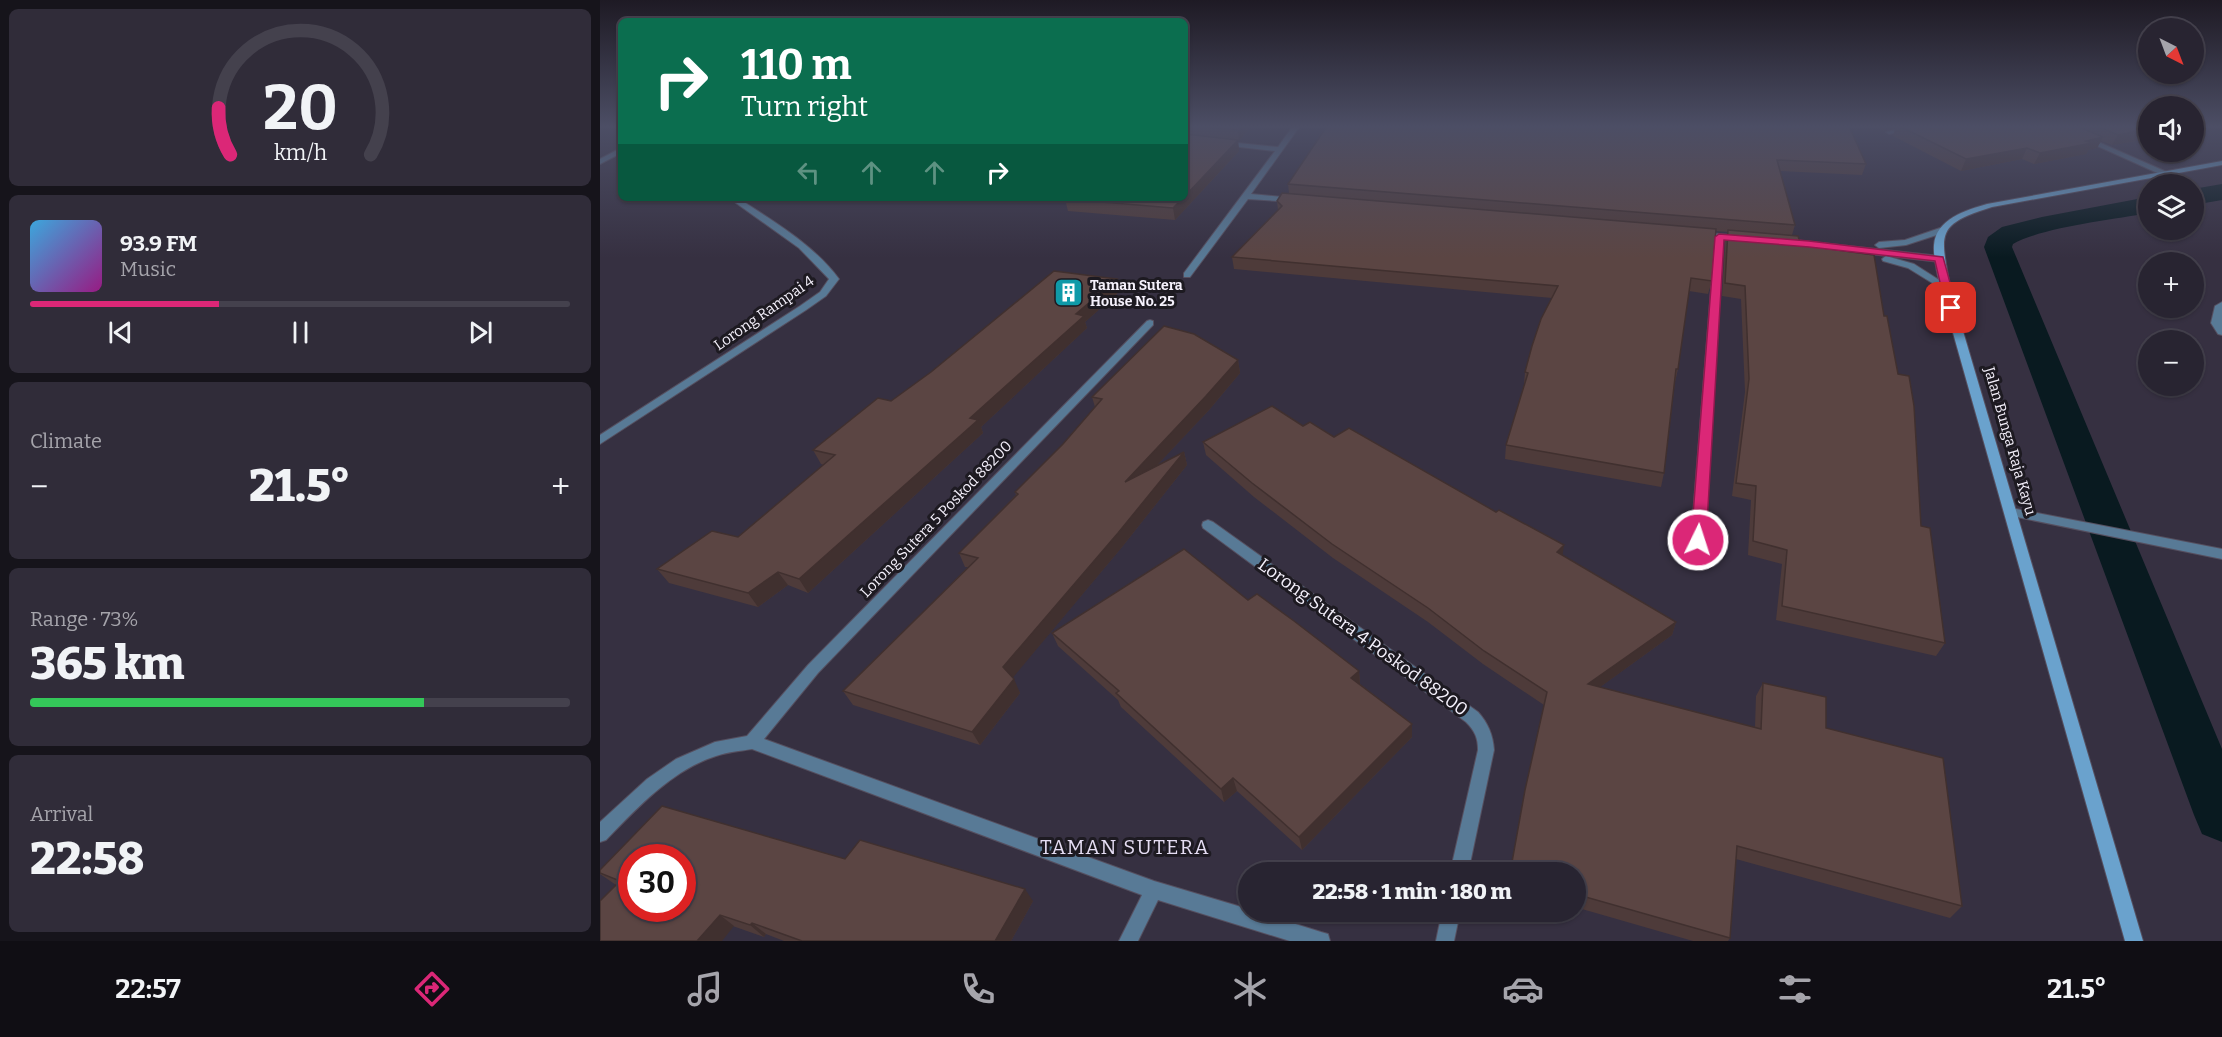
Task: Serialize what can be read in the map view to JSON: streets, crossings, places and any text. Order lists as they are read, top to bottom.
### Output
{
  "streets": {
    "street": [
      "Lorong Rampai 4",
      "Jalan Bunga Raja Kayu",
      "Lorong Sutera 5 Poskod 88200",
      "Lorong Sutera 4 Poskod 88200"
    ]
  },
  "districts": ["TAMAN SUTERA"],
  "places": {
    "building": ["Taman Sutera House No. 25"]
  },
  "north": "bottom right",
  "page": {
    "map_buttons": ["+", "−"],
    "turn": ["110 m", "Turn right"],
    "song": ["93.9 FM", "Music"],
    "tile": [
      "Climate",
      ["Range · 73%", "365 km"],
      ["Arrival", "22:58"]
    ],
    "heat": ["−", "21.5°", "+"],
    "limit": "30",
    "trip": "22:58 · 1 min · 180 m",
    "tabs": ["22:57", "21.5°"],
    "gauge": ["20", "km/h"]
  }
}
